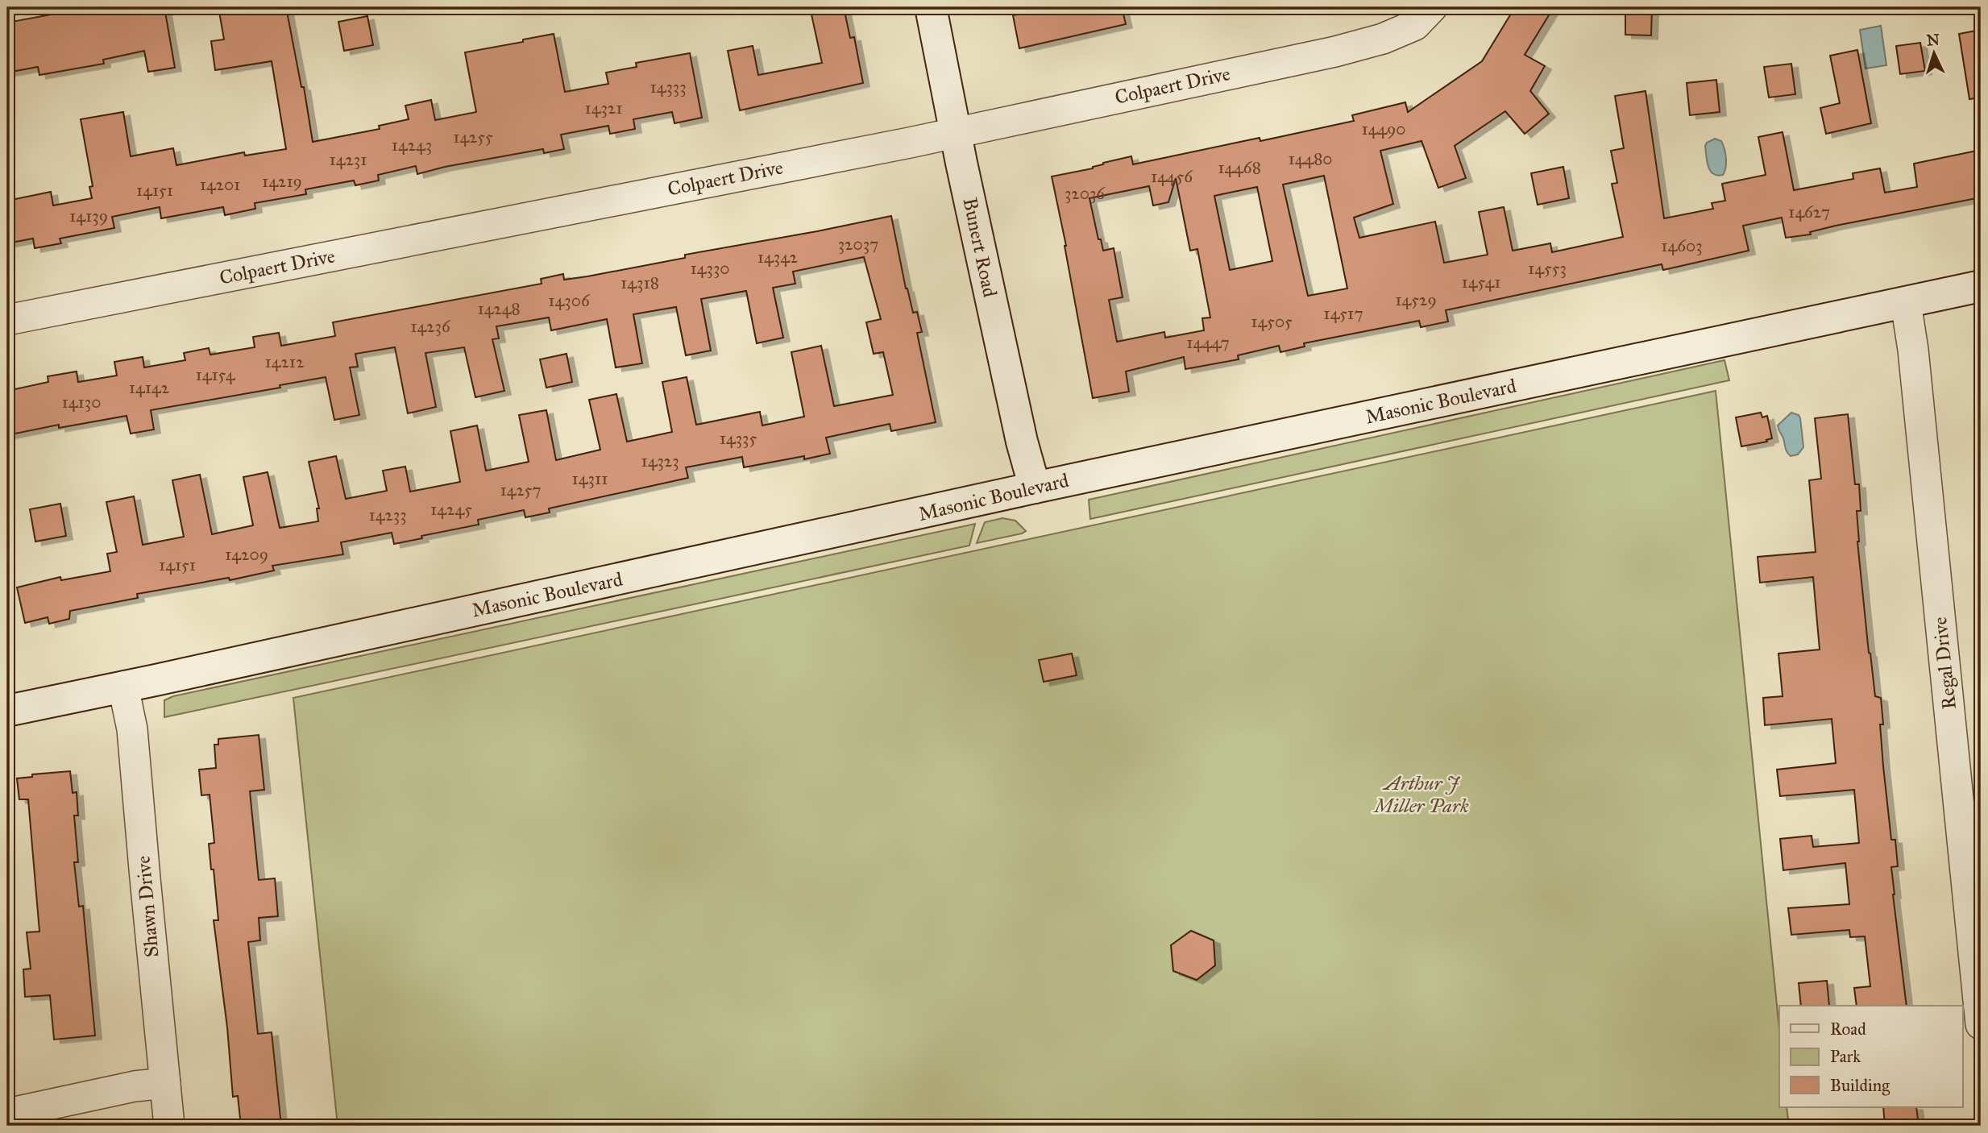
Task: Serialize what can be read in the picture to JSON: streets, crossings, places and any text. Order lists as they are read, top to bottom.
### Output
{
  "streets": {
    "street": [
      "Colpaert Drive",
      "Bunert Road",
      "Masonic Boulevard",
      "Regal Drive",
      "Shawn Drive"
    ]
  },
  "crossings": [
    ["Colpaert Drive", "Bunert Road"],
    ["Bunert Road", "Masonic Boulevard"],
    ["Masonic Boulevard", "Regal Drive"],
    ["Masonic Boulevard", "Shawn Drive"]
  ],
  "parks": ["Arthur J Miller Park"],
  "house_numbers": [
    "14333",
    "14321",
    "14490",
    "14255",
    "14243",
    "14480",
    "14231",
    "14468",
    "14456",
    "14219",
    "14201",
    "14151",
    "32036",
    "14627",
    "14139",
    "32037",
    "14603",
    "14342",
    "14330",
    "14553",
    "14541",
    "14318",
    "14529",
    "14306",
    "14248",
    "14517",
    "14505",
    "14236",
    "14447",
    "14212",
    "14154",
    "14142",
    "14130",
    "14335",
    "14323",
    "14311",
    "14257",
    "14245",
    "14233",
    "14209",
    "14151"
  ],
  "legend": ["Road", "Park", "Building"],
  "north": "top"
}
